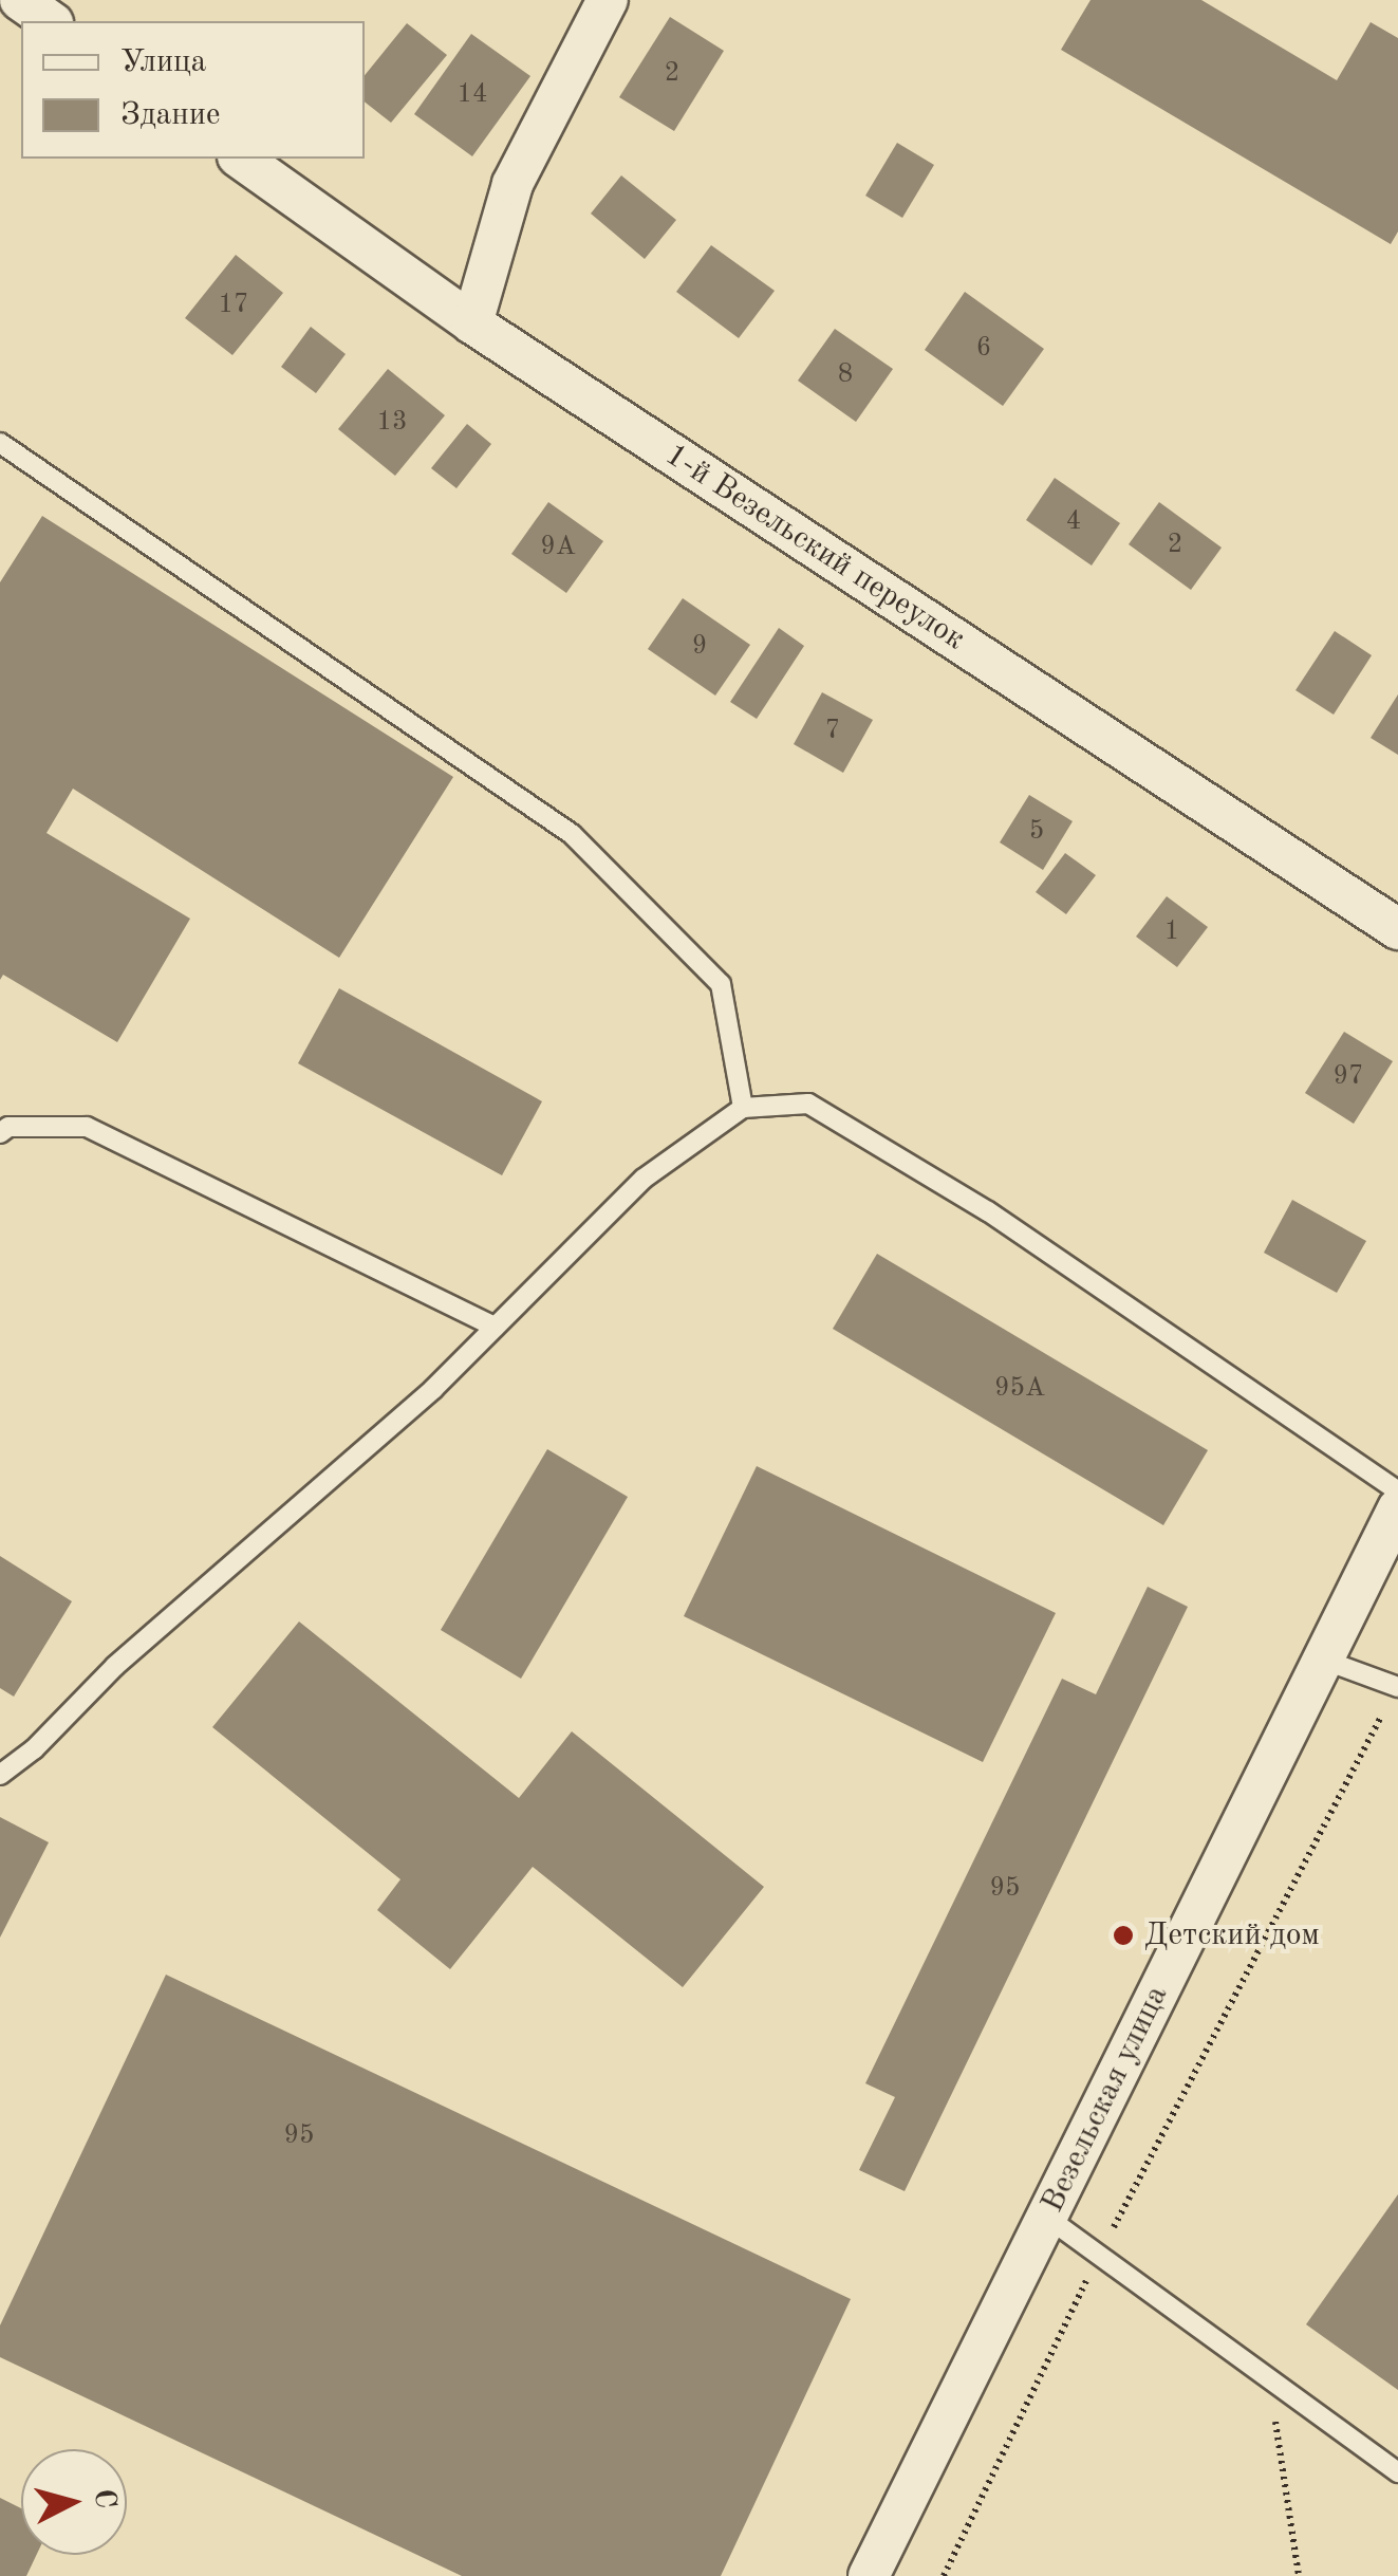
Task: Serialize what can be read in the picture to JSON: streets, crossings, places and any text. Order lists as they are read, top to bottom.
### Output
{
  "streets": {
    "street": ["1-й Везельский переулок", "Везельская улица"]
  },
  "places": ["Детский дом"],
  "house_numbers": [
    "2",
    "14",
    "17",
    "6",
    "8",
    "13",
    "4",
    "2",
    "9А",
    "9",
    "7",
    "5",
    "1",
    "97",
    "95А",
    "95",
    "95"
  ],
  "legend": ["Улица", "Здание"],
  "north": "right"
}
